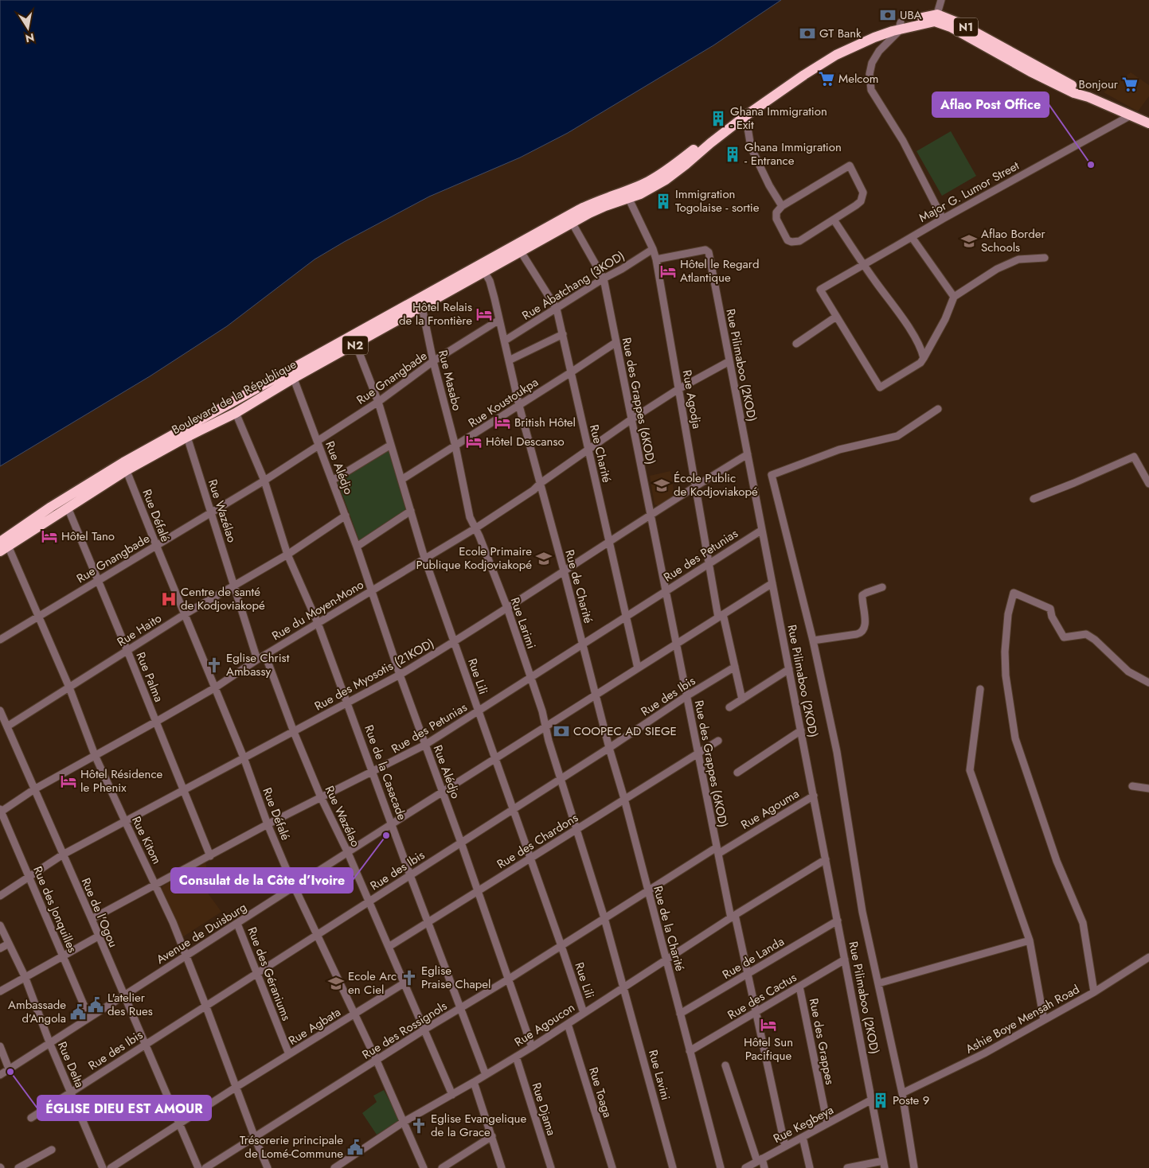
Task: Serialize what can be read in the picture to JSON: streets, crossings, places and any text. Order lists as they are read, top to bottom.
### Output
{
  "streets": {
    "highway": ["N1", "N2", "Boulevard de la République"],
    "street": [
      "Major G. Lumor Street",
      "Rue Abatchang (3KOD)",
      "Rue Pilimaboo (2KOD)",
      "Rue Gnangbade",
      "Rue Masabo",
      "Rue Agodja",
      "Rue des Grappes (6KOD)",
      "Rue Koustoukpa",
      "Rue Charité",
      "Rue Alédjo",
      "Rue Wazélao",
      "Rue Défalé",
      "Rue des Petunias",
      "Rue de Charité",
      "Rue du Moyen-Mono",
      "Rue Larimi",
      "Rue Haito",
      "Rue des Myosotis (21KOD)",
      "Rue Lili",
      "Rue Palma",
      "Rue des Ibis",
      "Rue de la Casacade",
      "Rue Agouma",
      "Rue Kitom",
      "Rue des Chardons",
      "Rue des Jonquilles",
      "Rue de l'Ogou",
      "Rue de la Charité",
      "Avenue de Duisburg",
      "Rue de Landa",
      "Rue des Géraniums",
      "Rue des Cactus",
      "Ashie Boye Mensah Road",
      "Rue Agoucon",
      "Rue Agbata",
      "Rue des Rossignols",
      "Rue des Grappes",
      "Rue Delta",
      "Rue Lavini",
      "Rue Toaga",
      "Rue Djama",
      "Rue Kegbeya"
    ]
  },
  "crossings": [
    ["N1", "Major G. Lumor Street"],
    ["N1", "Boulevard de la République"],
    ["Rue Abatchang (3KOD)", "Rue Agodja"],
    ["Rue Abatchang (3KOD)", "Rue des Grappes (6KOD)"],
    ["Rue Abatchang (3KOD)", "Rue Charité"],
    ["Rue Abatchang (3KOD)", "Rue de Charité"],
    ["Rue Pilimaboo (2KOD)", "Rue Agodja"],
    ["Rue Pilimaboo (2KOD)", "Rue des Petunias"],
    ["Rue Pilimaboo (2KOD)", "Rue du Moyen-Mono"],
    ["Rue Pilimaboo (2KOD)", "Rue des Myosotis (21KOD)"],
    ["Rue Pilimaboo (2KOD)", "Rue Agouma"],
    ["Rue Pilimaboo (2KOD)", "Avenue de Duisburg"],
    ["Rue Pilimaboo (2KOD)", "Rue de Landa"],
    ["Rue Pilimaboo (2KOD)", "Rue des Cactus"],
    ["Rue Pilimaboo (2KOD)", "Rue Agoucon"],
    ["Rue Pilimaboo (2KOD)", "Rue Kegbeya"],
    ["Rue Gnangbade", "Rue Masabo"],
    ["Rue Gnangbade", "Rue Alédjo"],
    ["Rue Gnangbade", "Rue Wazélao"],
    ["Rue Gnangbade", "Rue Défalé"],
    ["Rue Gnangbade", "Rue de Charité"],
    ["Rue Gnangbade", "Rue Lili"],
    ["Rue Gnangbade", "Rue Palma"],
    ["Rue Gnangbade", "Rue de la Casacade"],
    ["Rue Gnangbade", "Rue Kitom"],
    ["Rue Masabo", "Boulevard de la République"],
    ["Rue Masabo", "Rue Koustoukpa"],
    ["Rue Masabo", "Rue du Moyen-Mono"],
    ["Rue Masabo", "Rue Larimi"],
    ["Boulevard de la République", "Rue Agodja"],
    ["Boulevard de la République", "Rue des Grappes (6KOD)"],
    ["Boulevard de la République", "Rue Charité"],
    ["Boulevard de la République", "Rue Alédjo"],
    ["Boulevard de la République", "Rue Wazélao"],
    ["Boulevard de la République", "Rue Défalé"],
    ["Boulevard de la République", "Rue de Charité"],
    ["Boulevard de la République", "Rue Lili"],
    ["Boulevard de la République", "Rue Palma"],
    ["Boulevard de la République", "Rue de la Casacade"],
    ["Boulevard de la République", "Rue Kitom"],
    ["Rue Agodja", "Rue des Petunias"],
    ["Rue Agodja", "Rue du Moyen-Mono"],
    ["Rue Agodja", "Rue des Myosotis (21KOD)"],
    ["Rue Agodja", "Rue des Ibis"],
    ["Rue Agodja", "Avenue de Duisburg"],
    ["Rue des Grappes (6KOD)", "Rue Koustoukpa"],
    ["Rue des Grappes (6KOD)", "Rue des Petunias"],
    ["Rue des Grappes (6KOD)", "Rue du Moyen-Mono"],
    ["Rue des Grappes (6KOD)", "Rue des Myosotis (21KOD)"],
    ["Rue des Grappes (6KOD)", "Rue des Ibis"],
    ["Rue des Grappes (6KOD)", "Rue Agouma"],
    ["Rue des Grappes (6KOD)", "Rue des Chardons"],
    ["Rue des Grappes (6KOD)", "Avenue de Duisburg"],
    ["Rue des Grappes (6KOD)", "Rue de Landa"],
    ["Rue des Grappes (6KOD)", "Rue des Cactus"],
    ["Rue des Grappes (6KOD)", "Rue Agoucon"],
    ["Rue des Grappes (6KOD)", "Rue des Rossignols"],
    ["Rue des Grappes (6KOD)", "Rue Kegbeya"],
    ["Rue Koustoukpa", "Rue Charité"],
    ["Rue Koustoukpa", "Rue de Charité"],
    ["Rue Koustoukpa", "Rue Lili"],
    ["Rue Charité", "Rue des Petunias"],
    ["Rue Charité", "Rue du Moyen-Mono"],
    ["Rue Charité", "Rue des Myosotis (21KOD)"],
    ["Rue Charité", "Avenue de Duisburg"],
    ["Rue Alédjo", "Rue des Petunias"],
    ["Rue Alédjo", "Rue du Moyen-Mono"],
    ["Rue Alédjo", "Rue Haito"],
    ["Rue Alédjo", "Rue des Myosotis (21KOD)"],
    ["Rue Alédjo", "Rue des Ibis"],
    ["Rue Alédjo", "Rue des Chardons"],
    ["Rue Alédjo", "Avenue de Duisburg"],
    ["Rue Alédjo", "Rue Agoucon"],
    ["Rue Alédjo", "Rue des Rossignols"],
    ["Rue Wazélao", "Rue des Petunias"],
    ["Rue Wazélao", "Rue du Moyen-Mono"],
    ["Rue Wazélao", "Rue Haito"],
    ["Rue Wazélao", "Rue des Myosotis (21KOD)"],
    ["Rue Wazélao", "Rue des Ibis"],
    ["Rue Wazélao", "Rue des Chardons"],
    ["Rue Wazélao", "Avenue de Duisburg"],
    ["Rue Wazélao", "Rue Agoucon"],
    ["Rue Wazélao", "Rue Agbata"],
    ["Rue Wazélao", "Rue des Rossignols"],
    ["Rue Défalé", "Rue des Petunias"],
    ["Rue Défalé", "Rue du Moyen-Mono"],
    ["Rue Défalé", "Rue Haito"],
    ["Rue Défalé", "Rue des Myosotis (21KOD)"],
    ["Rue Défalé", "Rue des Ibis"],
    ["Rue Défalé", "Avenue de Duisburg"],
    ["Rue Défalé", "Rue Agoucon"],
    ["Rue Défalé", "Rue Agbata"],
    ["Rue Défalé", "Rue des Rossignols"],
    ["Rue des Petunias", "Rue de Charité"],
    ["Rue des Petunias", "Rue Larimi"],
    ["Rue des Petunias", "Rue Lili"],
    ["Rue des Petunias", "Rue Palma"],
    ["Rue des Petunias", "Rue de la Casacade"],
    ["Rue des Petunias", "Rue Kitom"],
    ["Rue des Petunias", "Rue de l'Ogou"],
    ["Rue de Charité", "Rue du Moyen-Mono"],
    ["Rue de Charité", "Rue des Myosotis (21KOD)"],
    ["Rue de Charité", "Rue de la Charité"],
    ["Rue de Charité", "Avenue de Duisburg"],
    ["Rue du Moyen-Mono", "Rue Larimi"],
    ["Rue du Moyen-Mono", "Rue Lili"],
    ["Rue du Moyen-Mono", "Rue Palma"],
    ["Rue du Moyen-Mono", "Rue de la Casacade"],
    ["Rue du Moyen-Mono", "Rue Kitom"],
    ["Rue du Moyen-Mono", "Rue des Jonquilles"],
    ["Rue du Moyen-Mono", "Rue de l'Ogou"],
    ["Rue Larimi", "Rue des Myosotis (21KOD)"],
    ["Rue Larimi", "Rue des Ibis"],
    ["Rue Larimi", "Rue des Chardons"],
    ["Rue Larimi", "Avenue de Duisburg"],
    ["Rue Larimi", "Rue Lavini"],
    ["Rue Haito", "Rue Palma"],
    ["Rue Haito", "Rue de la Casacade"],
    ["Rue Haito", "Rue Kitom"],
    ["Rue Haito", "Rue de l'Ogou"],
    ["Rue des Myosotis (21KOD)", "Rue Lili"],
    ["Rue des Myosotis (21KOD)", "Rue Palma"],
    ["Rue des Myosotis (21KOD)", "Rue de la Casacade"],
    ["Rue des Myosotis (21KOD)", "Rue Kitom"],
    ["Rue des Myosotis (21KOD)", "Rue des Jonquilles"],
    ["Rue des Myosotis (21KOD)", "Rue de l'Ogou"],
    ["Rue Lili", "Rue des Ibis"],
    ["Rue Lili", "Rue des Chardons"],
    ["Rue Lili", "Avenue de Duisburg"],
    ["Rue Lili", "Rue Agoucon"],
    ["Rue Lili", "Rue des Rossignols"],
    ["Rue des Ibis", "Rue de la Casacade"],
    ["Rue des Ibis", "Rue Kitom"],
    ["Rue des Ibis", "Rue de l'Ogou"],
    ["Rue des Ibis", "Rue de la Charité"],
    ["Rue des Ibis", "Rue des Géraniums"],
    ["Rue des Ibis", "Rue Delta"],
    ["Rue de la Casacade", "Rue des Chardons"],
    ["Rue de la Casacade", "Avenue de Duisburg"],
    ["Rue de la Casacade", "Rue Agoucon"],
    ["Rue de la Casacade", "Rue des Rossignols"],
    ["Rue Agouma", "Rue des Rossignols"],
    ["Rue Kitom", "Avenue de Duisburg"],
    ["Rue Kitom", "Rue Agbata"],
    ["Rue Kitom", "Rue des Rossignols"],
    ["Rue des Chardons", "Rue de la Charité"],
    ["Rue des Chardons", "Rue Lavini"],
    ["Rue des Jonquilles", "Avenue de Duisburg"],
    ["Rue de l'Ogou", "Avenue de Duisburg"],
    ["Rue de l'Ogou", "Rue Agbata"],
    ["Rue de la Charité", "Avenue de Duisburg"],
    ["Rue de la Charité", "Rue de Landa"],
    ["Rue de la Charité", "Rue des Cactus"],
    ["Rue de la Charité", "Rue Agoucon"],
    ["Rue de la Charité", "Rue des Rossignols"],
    ["Avenue de Duisburg", "Rue des Géraniums"],
    ["Avenue de Duisburg", "Rue Delta"],
    ["Rue des Géraniums", "Rue Agbata"],
    ["Rue des Cactus", "Rue des Grappes"],
    ["Rue Agoucon", "Rue Lavini"],
    ["Rue Agoucon", "Rue Toaga"],
    ["Rue Agoucon", "Rue Djama"],
    ["Rue des Rossignols", "Rue Lavini"],
    ["Rue des Grappes", "Rue Kegbeya"]
  ],
  "places": {
    "bank": ["UBA", "GT Bank", "COOPEC AD SIEGE"],
    "supermarket": ["Melcom", "Bonjour"],
    "building": [
      "Ghana Immigration - Exit",
      "Ghana Immigration - Entrance",
      "Immigration Togolaise - sortie",
      "Poste 9"
    ],
    "other": ["Aflao Post Office", "Consulat de la Côte d’Ivoire", "ÉGLISE DIEU EST AMOUR"],
    "school or university": [
      "Aflao Border Schools",
      "École Public de Kodjoviakopé",
      "Ecole Primaire Publique Kodjoviakopé",
      "Ecole Arc en Ciel"
    ],
    "hotel": [
      "Hôtel le Regard Atlantique",
      "Hôtel Relais de la Frontière",
      "British Hôtel",
      "Hôtel Descanso",
      "Hôtel Tano",
      "Hôtel Résidence le Phenix",
      "Hôtel Sun Pacifique"
    ],
    "hospital": ["Centre de santé de Kodjoviakopé"],
    "church": ["Eglise Christ Ambassy", "Eglise Praise Chapel", "Eglise Evangelique de la Grace"],
    "public building": ["L'atelier des Rues", "Ambassade d’Angola", "Trésorerie principale de Lomé-Commune"]
  },
  "north": "bottom"
}
